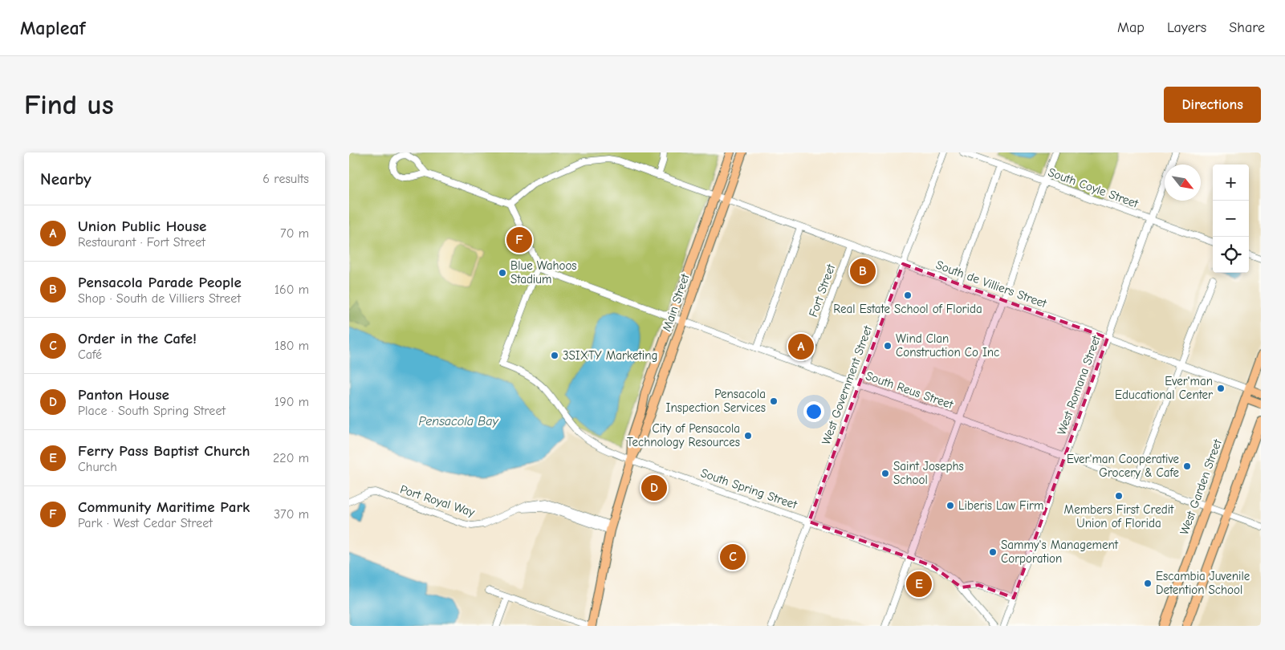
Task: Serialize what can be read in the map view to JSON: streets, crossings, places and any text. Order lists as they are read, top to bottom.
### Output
{
  "streets": {
    "main road": ["Main Street", "West Garden Street"],
    "street": [
      "South Coyle Street",
      "South de Villiers Street",
      "Fort Street",
      "West Government Street",
      "West Romana Street",
      "South Reus Street",
      "South Spring Street",
      "Port Royal Way"
    ]
  },
  "crossings": [
    ["South Coyle Street", "West Romana Street"],
    ["South de Villiers Street", "Fort Street"],
    ["South de Villiers Street", "Main Street"],
    ["South de Villiers Street", "West Government Street"],
    ["South de Villiers Street", "West Romana Street"],
    ["South de Villiers Street", "West Garden Street"],
    ["Fort Street", "South Reus Street"],
    ["Main Street", "South Reus Street"],
    ["Main Street", "South Spring Street"],
    ["West Government Street", "South Reus Street"],
    ["West Government Street", "South Spring Street"],
    ["West Romana Street", "South Reus Street"],
    ["South Reus Street", "West Garden Street"],
    ["South Reus Street", "South Spring Street"]
  ],
  "water": ["Pensacola Bay"],
  "places": [
    "Blue Wahoos Stadium",
    "Real Estate School of Florida",
    "Wind Clan Construction Co Inc",
    "3SIXTY Marketing",
    "Ever'man Educational Center",
    "Pensacola Inspection Services",
    "City of Pensacola Technology Resources",
    "Ever'man Cooperative Grocery & Cafe",
    "Saint Josephs School",
    "Members First Credit Union of Florida",
    "Liberis Law Firm",
    "Sammy's Management Corporation",
    "Escambia Juvenile Detention School"
  ],
  "north": "bottom right",
  "page": {
    "header": "Mapleaf",
    "nav": ["Map", "Layers", "Share"],
    "buttons": "Directions",
    "title": "Find us",
    "heading": ["Nearby", "6 results"],
    "map_buttons": ["+", "−"],
    "list": [
      {
        "mark": "A",
        "name": "Union Public House",
        "note": "Restaurant · Fort Street",
        "value": "70 m"
      },
      {
        "mark": "B",
        "name": "Pensacola Parade People",
        "note": "Shop · South de Villiers Street",
        "value": "160 m"
      },
      {
        "mark": "C",
        "name": "Order in the Cafe!",
        "note": "Café",
        "value": "180 m"
      },
      {
        "mark": "D",
        "name": "Panton House",
        "note": "Place · South Spring Street",
        "value": "190 m"
      },
      {
        "mark": "E",
        "name": "Ferry Pass Baptist Church",
        "note": "Church",
        "value": "220 m"
      },
      {
        "mark": "F",
        "name": "Community Maritime Park",
        "note": "Park · West Cedar Street",
        "value": "370 m"
      }
    ],
    "pins": [
      "F",
      "B",
      "A",
      "D",
      "C",
      "E"
    ]
  }
}
